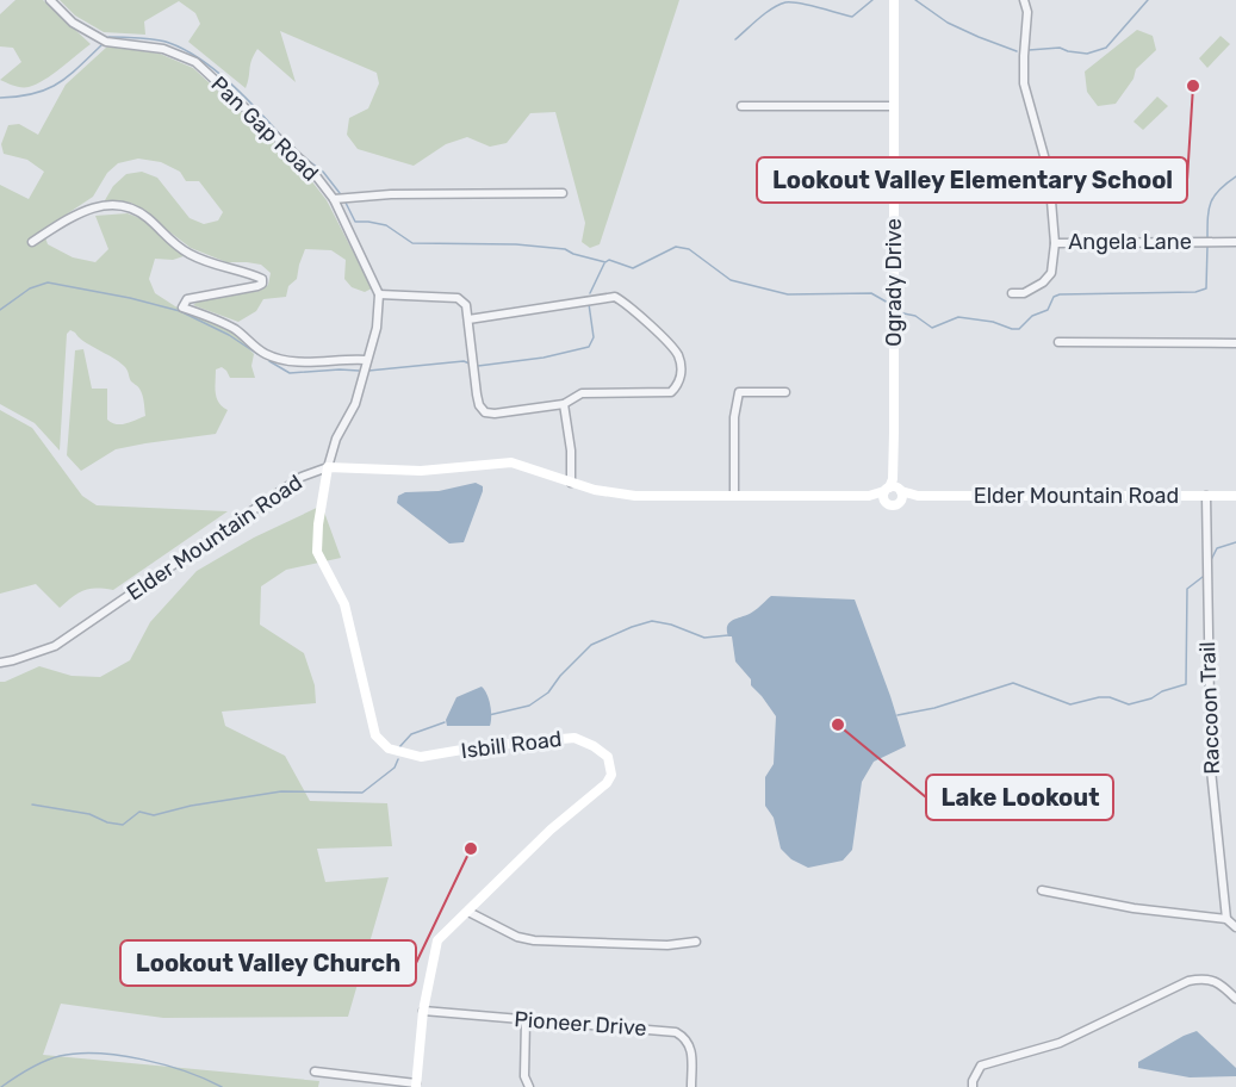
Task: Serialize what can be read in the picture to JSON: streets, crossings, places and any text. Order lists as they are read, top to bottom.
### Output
{
  "streets": {
    "street": [
      "Pan Gap Road",
      "Angela Lane",
      "Ogrady Drive",
      "Elder Mountain Road",
      "Raccoon Trail",
      "Isbill Road",
      "Pioneer Drive"
    ]
  },
  "crossings": [
    ["Ogrady Drive", "Elder Mountain Road"],
    ["Elder Mountain Road", "Raccoon Trail"],
    ["Elder Mountain Road", "Isbill Road"],
    ["Isbill Road", "Pioneer Drive"]
  ],
  "places": ["Lookout Valley Elementary School", "Lake Lookout", "Lookout Valley Church"]
}
